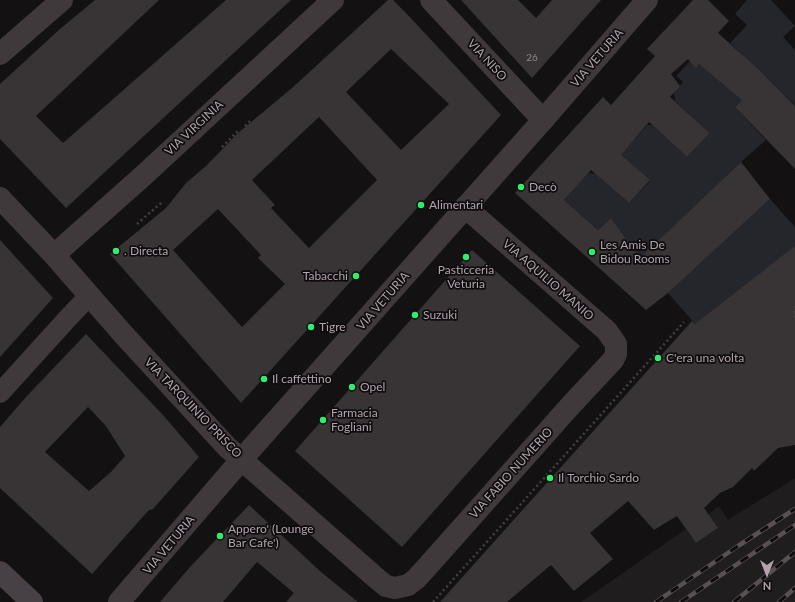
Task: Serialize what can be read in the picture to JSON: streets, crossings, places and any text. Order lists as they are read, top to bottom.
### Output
{
  "streets": {
    "street": [
      "VIA VETURIA",
      "VIA NISO",
      "VIA VIRGINIA",
      "VIA AQUILIO MANIO",
      "VIA TARQUINIO PRISCO",
      "VIA FABIO NUMERIO"
    ]
  },
  "crossings": [
    ["VIA VETURIA", "VIA NISO"],
    ["VIA VETURIA", "VIA AQUILIO MANIO"],
    ["VIA VETURIA", "VIA TARQUINIO PRISCO"],
    ["VIA VIRGINIA", "VIA TARQUINIO PRISCO"],
    ["VIA AQUILIO MANIO", "VIA FABIO NUMERIO"],
    ["VIA TARQUINIO PRISCO", "VIA FABIO NUMERIO"]
  ],
  "places": [
    "Decò",
    "Alimentari",
    ". Directa",
    "Les Amis De Bidou Rooms",
    "Pasticceria Veturia",
    "Tabacchi",
    "Suzuki",
    "Tigre",
    "C'era una volta",
    "Il caffettino",
    "Opel",
    "Farmacia Fogliani",
    "Il Torchio Sardo",
    "Appero' (Lounge Bar Cafe')"
  ],
  "house_numbers": ["26"],
  "north": "bottom"
}
